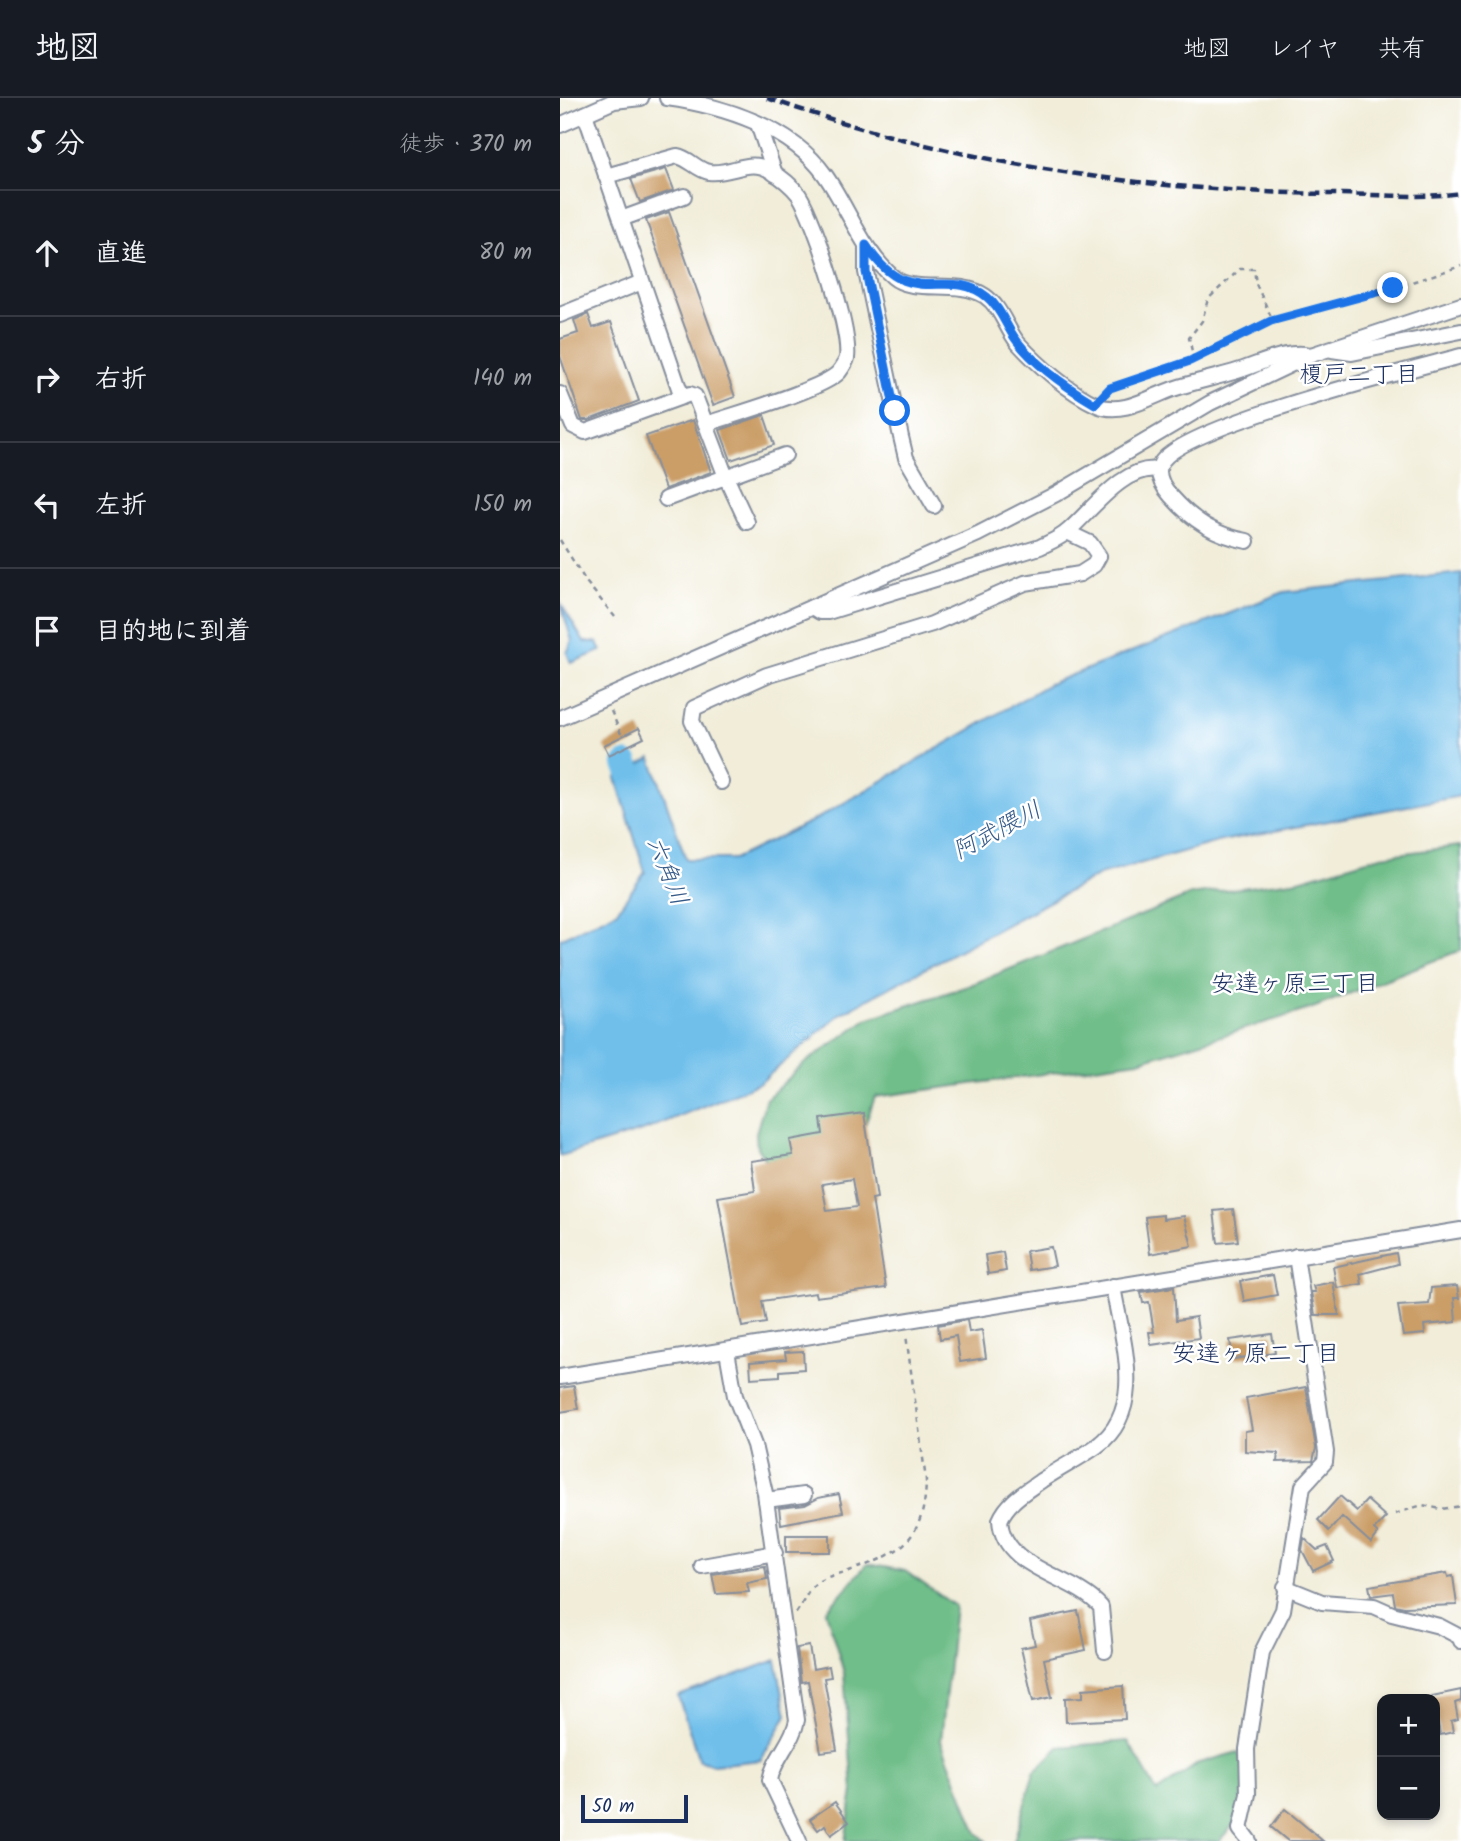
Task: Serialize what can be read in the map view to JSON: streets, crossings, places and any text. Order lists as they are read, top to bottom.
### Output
{
  "districts": ["榎戸二丁目", "安達ヶ原三丁目", "安達ヶ原二丁目"],
  "water": ["阿武隈川", "六角川"],
  "scale_bar": "50 m",
  "page": {
    "header": "地図",
    "nav": ["地図", "レイヤ", "共有"],
    "heading": ["5 分", "徒歩 · 370 m"],
    "list": [
      ["直進", "80 m"],
      ["右折", "140 m"],
      ["左折", "150 m"],
      "目的地に到着"
    ],
    "map_buttons": ["+", "−"],
    "scale": "50 m"
  }
}
